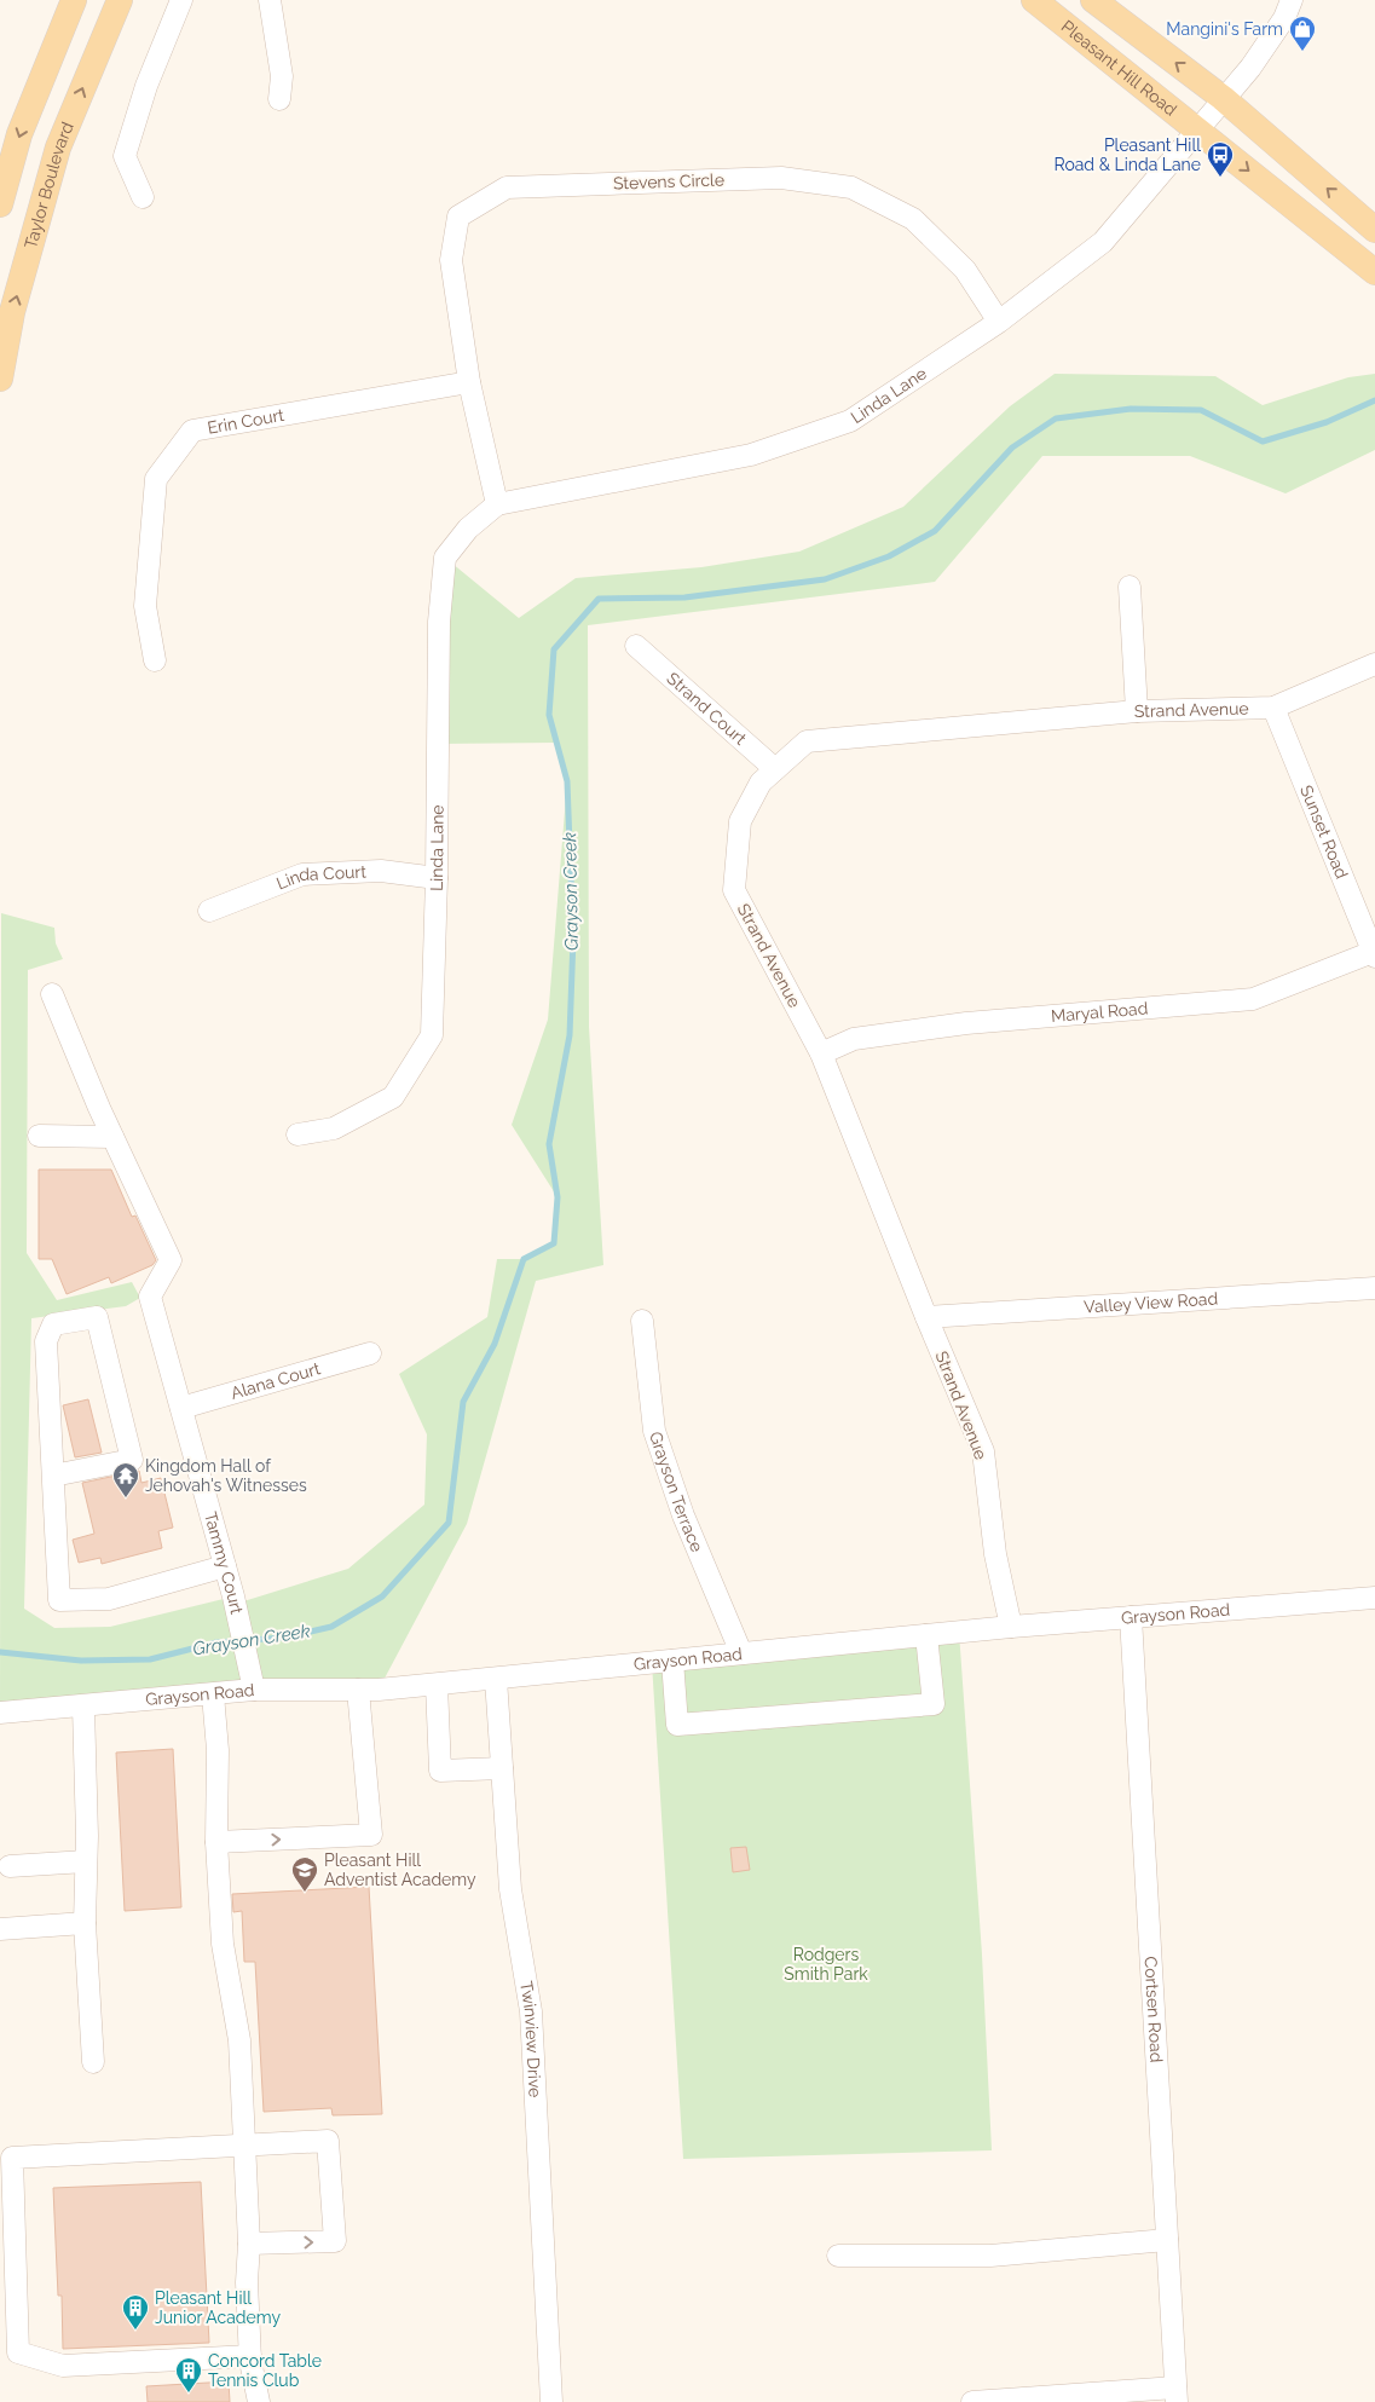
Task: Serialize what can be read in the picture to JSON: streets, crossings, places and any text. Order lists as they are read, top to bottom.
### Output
{
  "streets": {
    "main road": ["Pleasant Hill Road", "Taylor Boulevard"],
    "street": [
      "Stevens Circle",
      "Linda Lane",
      "Erin Court",
      "Strand Court",
      "Strand Avenue",
      "Sunset Road",
      "Linda Court",
      "Maryal Road",
      "Valley View Road",
      "Alana Court",
      "Grayson Terrace",
      "Tammy Court",
      "Grayson Road",
      "Cortsen Road",
      "Twinview Drive"
    ]
  },
  "crossings": [
    ["Pleasant Hill Road", "Linda Lane"],
    ["Stevens Circle", "Linda Lane"],
    ["Stevens Circle", "Erin Court"],
    ["Linda Lane", "Linda Court"],
    ["Strand Court", "Strand Avenue"],
    ["Strand Avenue", "Sunset Road"],
    ["Strand Avenue", "Maryal Road"],
    ["Strand Avenue", "Valley View Road"],
    ["Strand Avenue", "Grayson Road"],
    ["Sunset Road", "Maryal Road"],
    ["Alana Court", "Tammy Court"],
    ["Grayson Terrace", "Grayson Road"],
    ["Tammy Court", "Grayson Road"],
    ["Grayson Road", "Cortsen Road"],
    ["Grayson Road", "Twinview Drive"]
  ],
  "water": ["Grayson Creek"],
  "parks": ["Rodgers Smith Park"],
  "places": {
    "shop": ["Mangini's Farm"],
    "bus stop": ["Pleasant Hill Road & Linda Lane"],
    "temple": ["Kingdom Hall of Jehovah's Witnesses"],
    "school or university": ["Pleasant Hill Adventist Academy"],
    "building": ["Pleasant Hill Junior Academy", "Concord Table Tennis Club"]
  }
}
